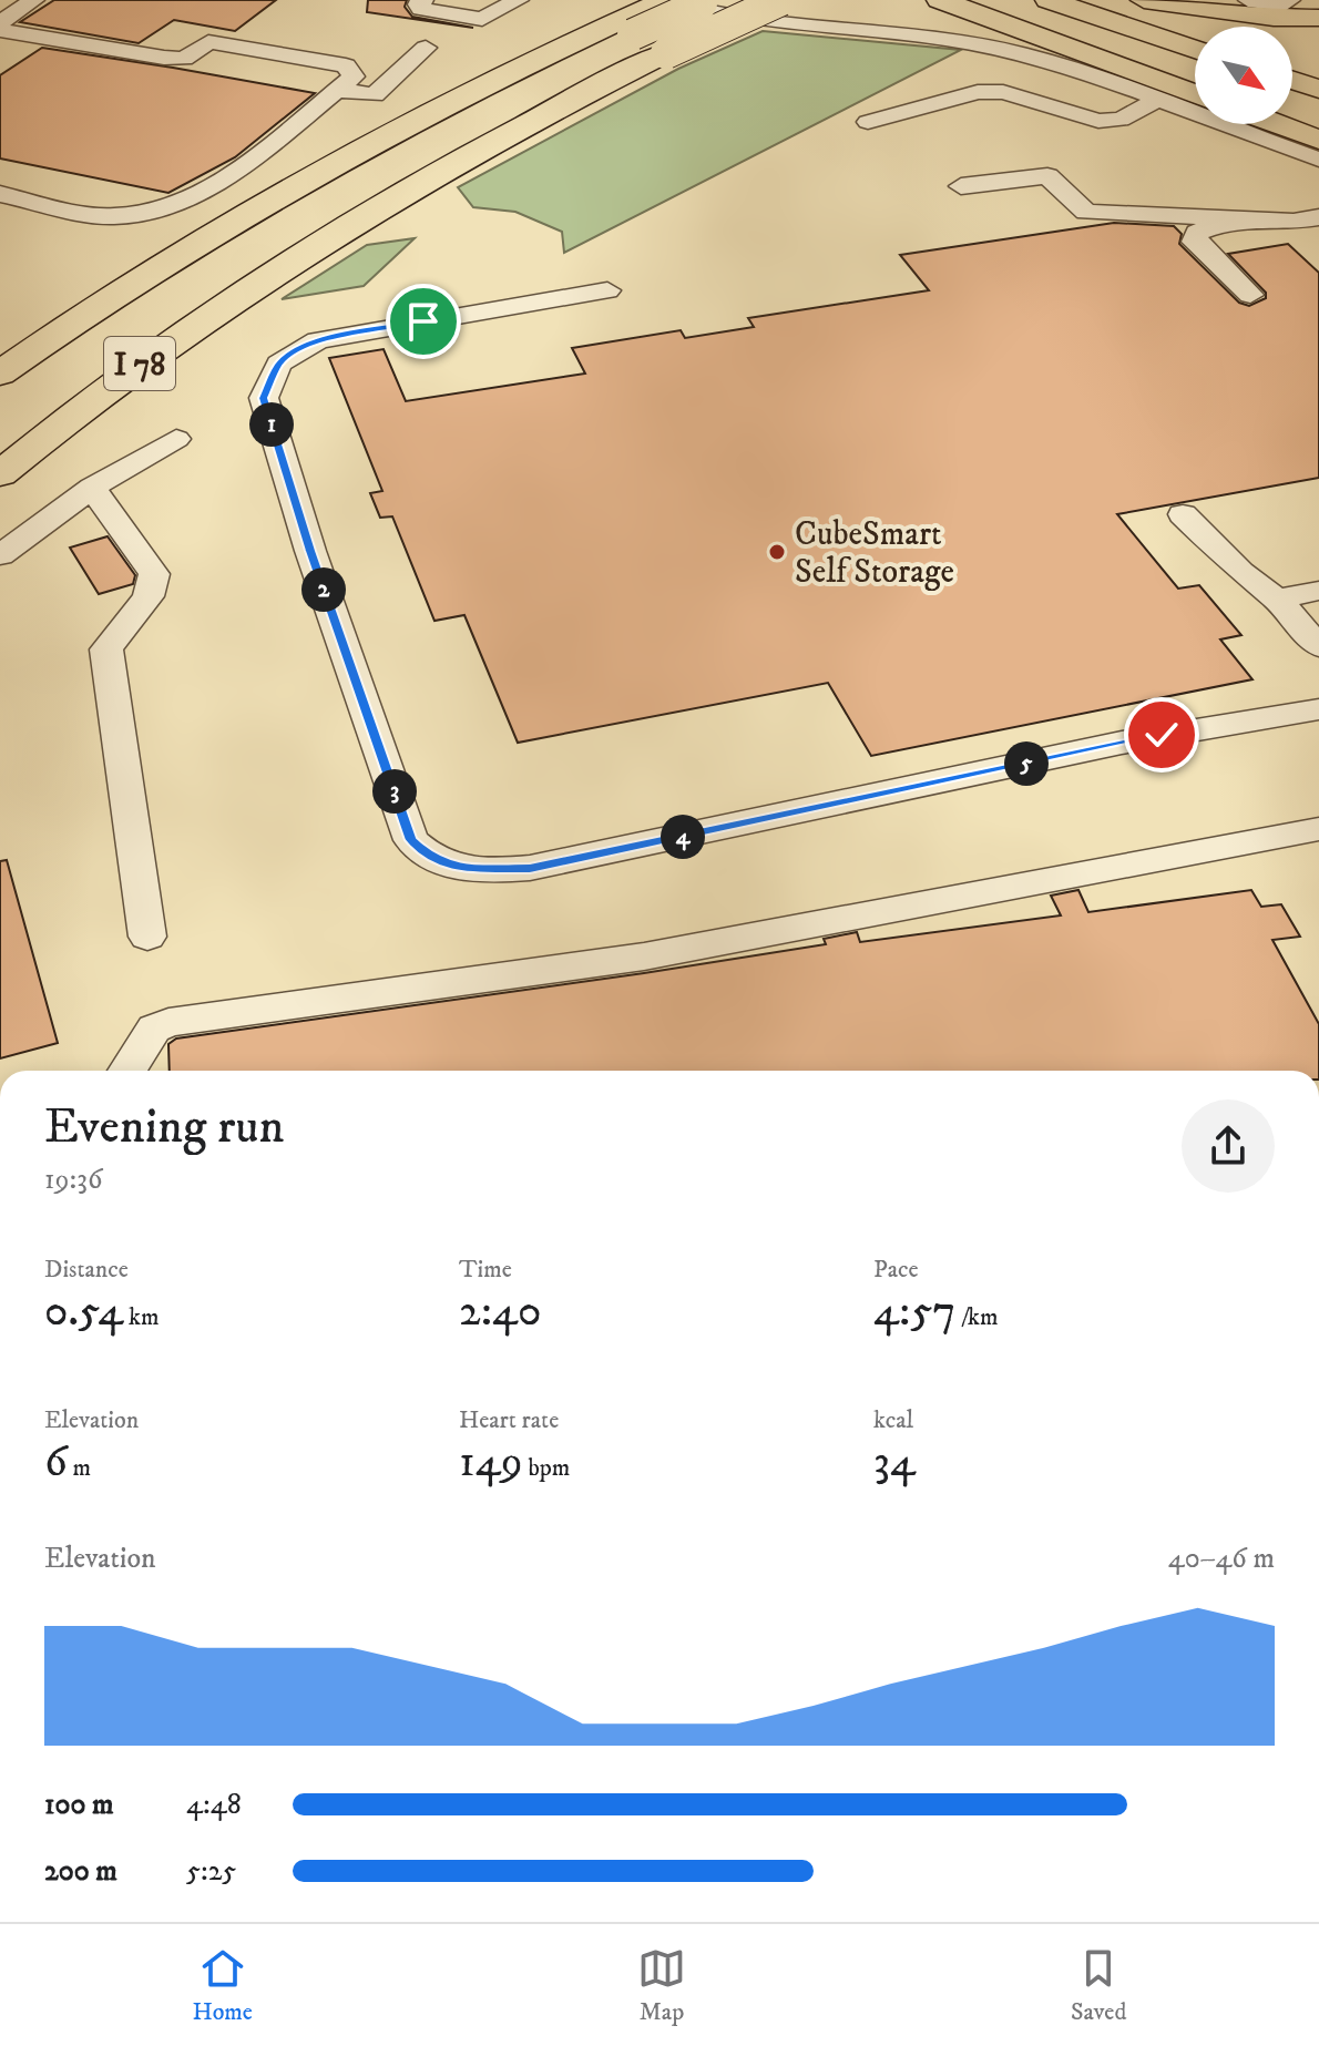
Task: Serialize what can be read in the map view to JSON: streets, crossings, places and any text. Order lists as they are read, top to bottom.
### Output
{
  "streets": {
    "highway": ["I 78"]
  },
  "places": ["CubeSmart Self Storage"],
  "north": "bottom right",
  "page": {
    "pins": [
      "1",
      "2",
      "5",
      "3",
      "4"
    ],
    "heading": ["Evening run", "19:36"],
    "stats": [
      ["Distance", "0.54 km"],
      ["Time", "2:40"],
      ["Pace", "4:57 /km"],
      ["Elevation", "6 m"],
      ["Heart rate", "149 bpm"],
      ["kcal", "34"]
    ],
    "chart": ["Elevation", "40–46 m"],
    "list": [
      {
        "name": "100 m",
        "note": "4:48"
      },
      {
        "name": "200 m",
        "note": "5:25"
      }
    ],
    "tabs": ["Home", "Map", "Saved"]
  }
}
